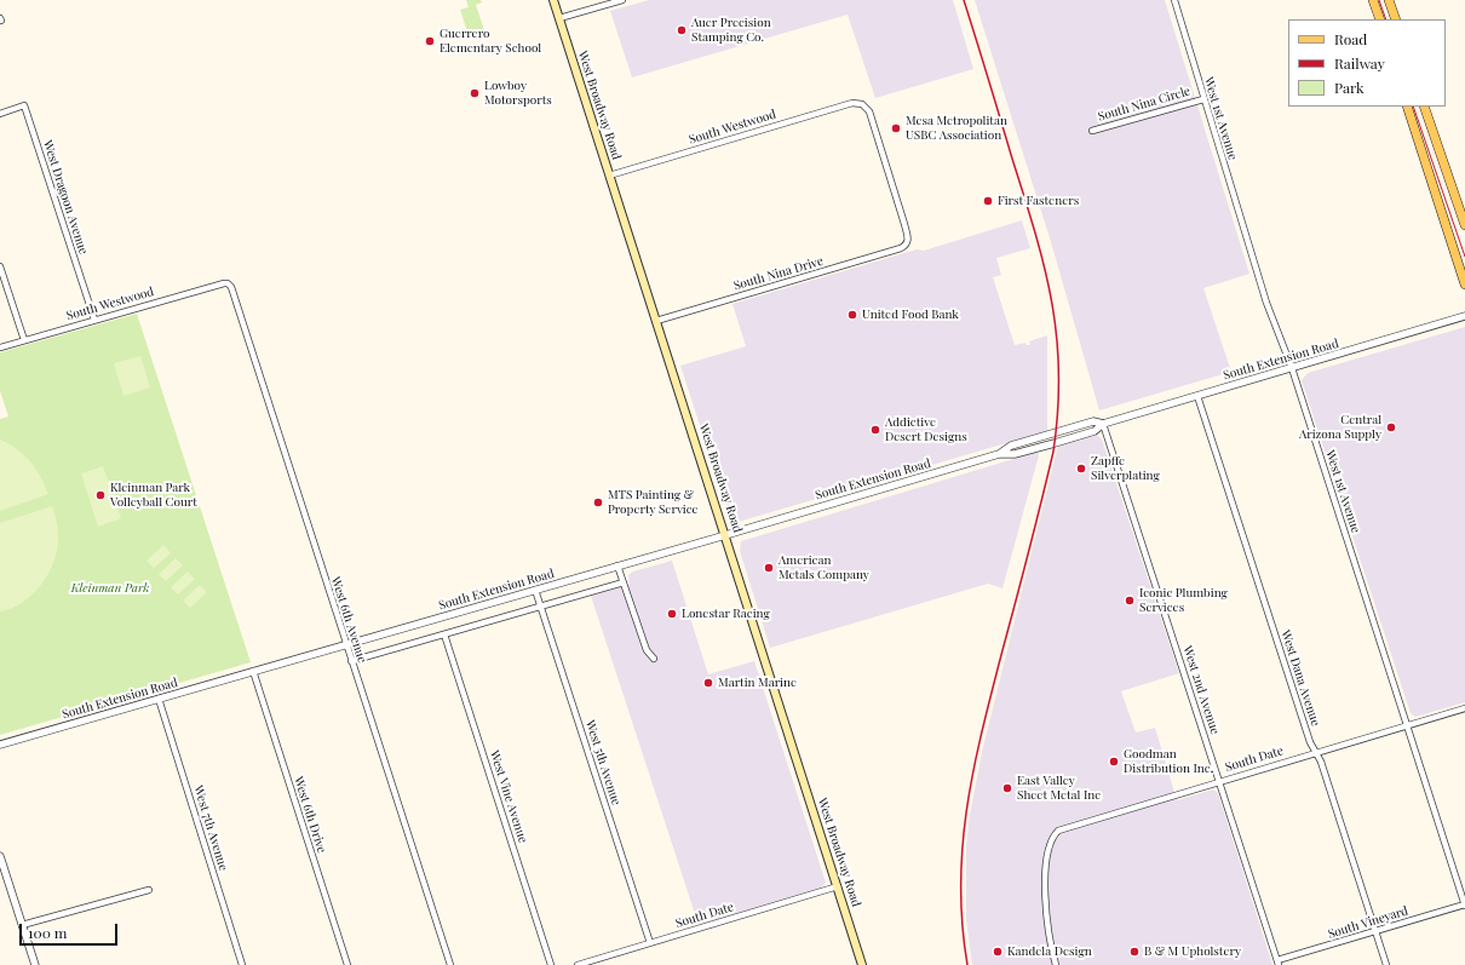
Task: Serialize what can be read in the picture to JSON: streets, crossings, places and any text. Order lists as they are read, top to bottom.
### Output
{
  "streets": {
    "main road": ["West Broadway Road"],
    "street": [
      "South Nina Circle",
      "West 1st Avenue",
      "South Westwood",
      "West Dragoon Avenue",
      "South Nina Drive",
      "South Extension Road",
      "West 6th Avenue",
      "West Dana Avenue",
      "West 2nd Avenue",
      "South Date",
      "West 5th Avenue",
      "West Vine Avenue",
      "West 6th Drive",
      "West 7th Avenue",
      "South Vineyard"
    ]
  },
  "crossings": [
    ["South Nina Circle", "West 1st Avenue"],
    ["West Broadway Road", "South Westwood"],
    ["West Broadway Road", "South Nina Drive"],
    ["West Broadway Road", "South Extension Road"],
    ["West Broadway Road", "South Date"],
    ["West 1st Avenue", "South Extension Road"],
    ["West 1st Avenue", "South Date"],
    ["West 1st Avenue", "South Vineyard"],
    ["South Westwood", "West Dragoon Avenue"],
    ["South Westwood", "South Nina Drive"],
    ["South Westwood", "West 6th Avenue"],
    ["South Extension Road", "West 6th Avenue"],
    ["South Extension Road", "West Dana Avenue"],
    ["South Extension Road", "West 2nd Avenue"],
    ["South Extension Road", "West 5th Avenue"],
    ["South Extension Road", "West 6th Drive"],
    ["South Extension Road", "West 7th Avenue"],
    ["West Dana Avenue", "South Date"],
    ["West Dana Avenue", "South Vineyard"],
    ["West 2nd Avenue", "South Date"],
    ["West 2nd Avenue", "South Vineyard"],
    ["South Date", "West 5th Avenue"]
  ],
  "parks": ["Kleinman Park"],
  "places": [
    "Auer Precision Stamping Co.",
    "Guerrero Elementary School",
    "Lowboy Motorsports",
    "Mesa Metropolitan USBC Association",
    "First Fasteners",
    "United Food Bank",
    "Central Arizona Supply",
    "Addictive Desert Designs",
    "Zapffe Silverplating",
    "Kleinman Park Volleyball Court",
    "MTS Painting & Property Service",
    "American Metals Company",
    "Iconic Plumbing Services",
    "Lonestar Racing",
    "Martin Marine",
    "Goodman Distribution Inc.",
    "East Valley Sheet Metal Inc",
    "Kandela Design",
    "B & M Upholstery"
  ],
  "legend": ["Road", "Railway", "Park"],
  "scale_bar": "100 m"
}
